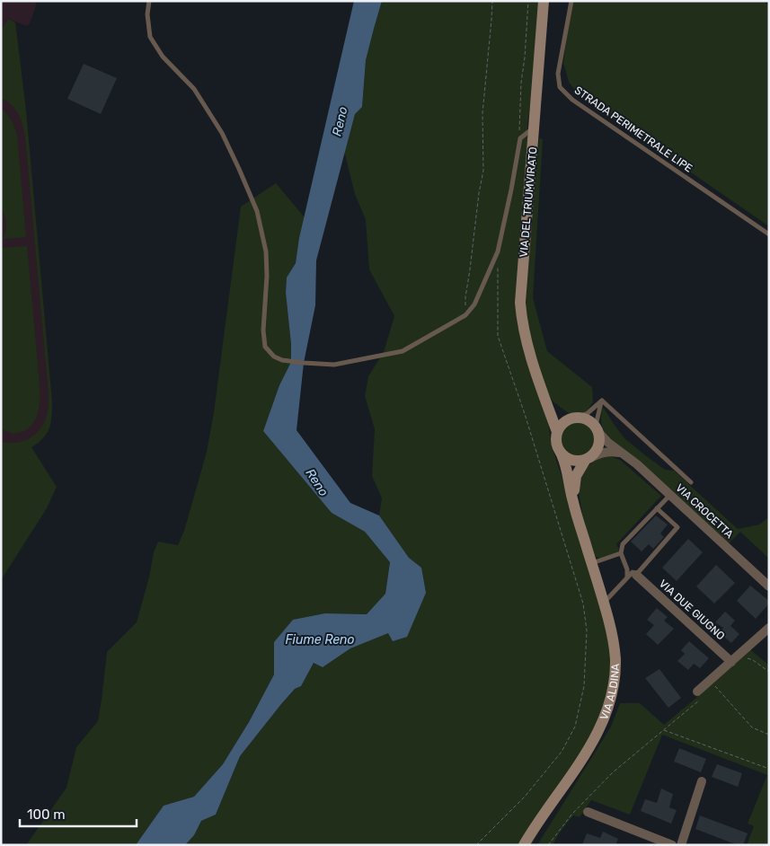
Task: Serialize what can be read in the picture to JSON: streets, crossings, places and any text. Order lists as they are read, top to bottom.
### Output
{
  "streets": {
    "street": [
      "VIA DEL TRIUMVIRATO",
      "VIA CROCETTA",
      "VIA DUE GIUGNO",
      "VIA ALDINA"
    ],
    "lane": ["STRADA PERIMETRALE LIPE"]
  },
  "crossings": [
    ["VIA DEL TRIUMVIRATO", "VIA CROCETTA"],
    ["VIA DEL TRIUMVIRATO", "VIA ALDINA"],
    ["VIA CROCETTA", "VIA ALDINA"]
  ],
  "water": ["Reno", "Fiume Reno"],
  "scale_bar": "100 m"
}
